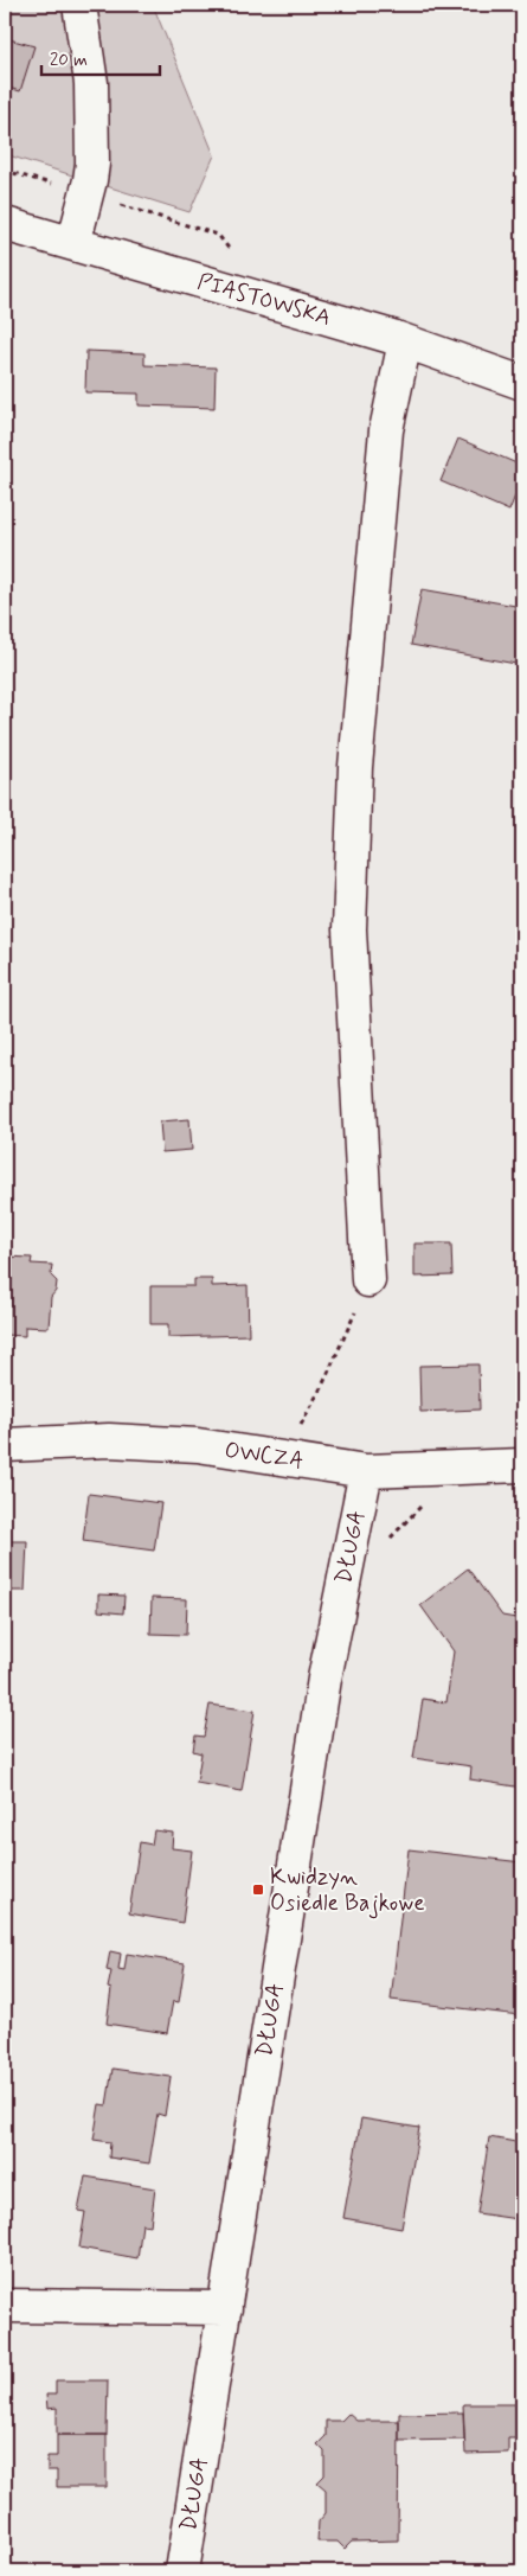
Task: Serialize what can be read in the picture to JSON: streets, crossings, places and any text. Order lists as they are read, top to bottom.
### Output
{
  "streets": {
    "street": ["PIASTOWSKA", "OWCZA", "DŁUGA"]
  },
  "crossings": [
    ["OWCZA", "DŁUGA"]
  ],
  "places": {
    "transit": ["Kwidzyn Osiedle Bajkowe"]
  },
  "scale_bar": "20 m"
}
